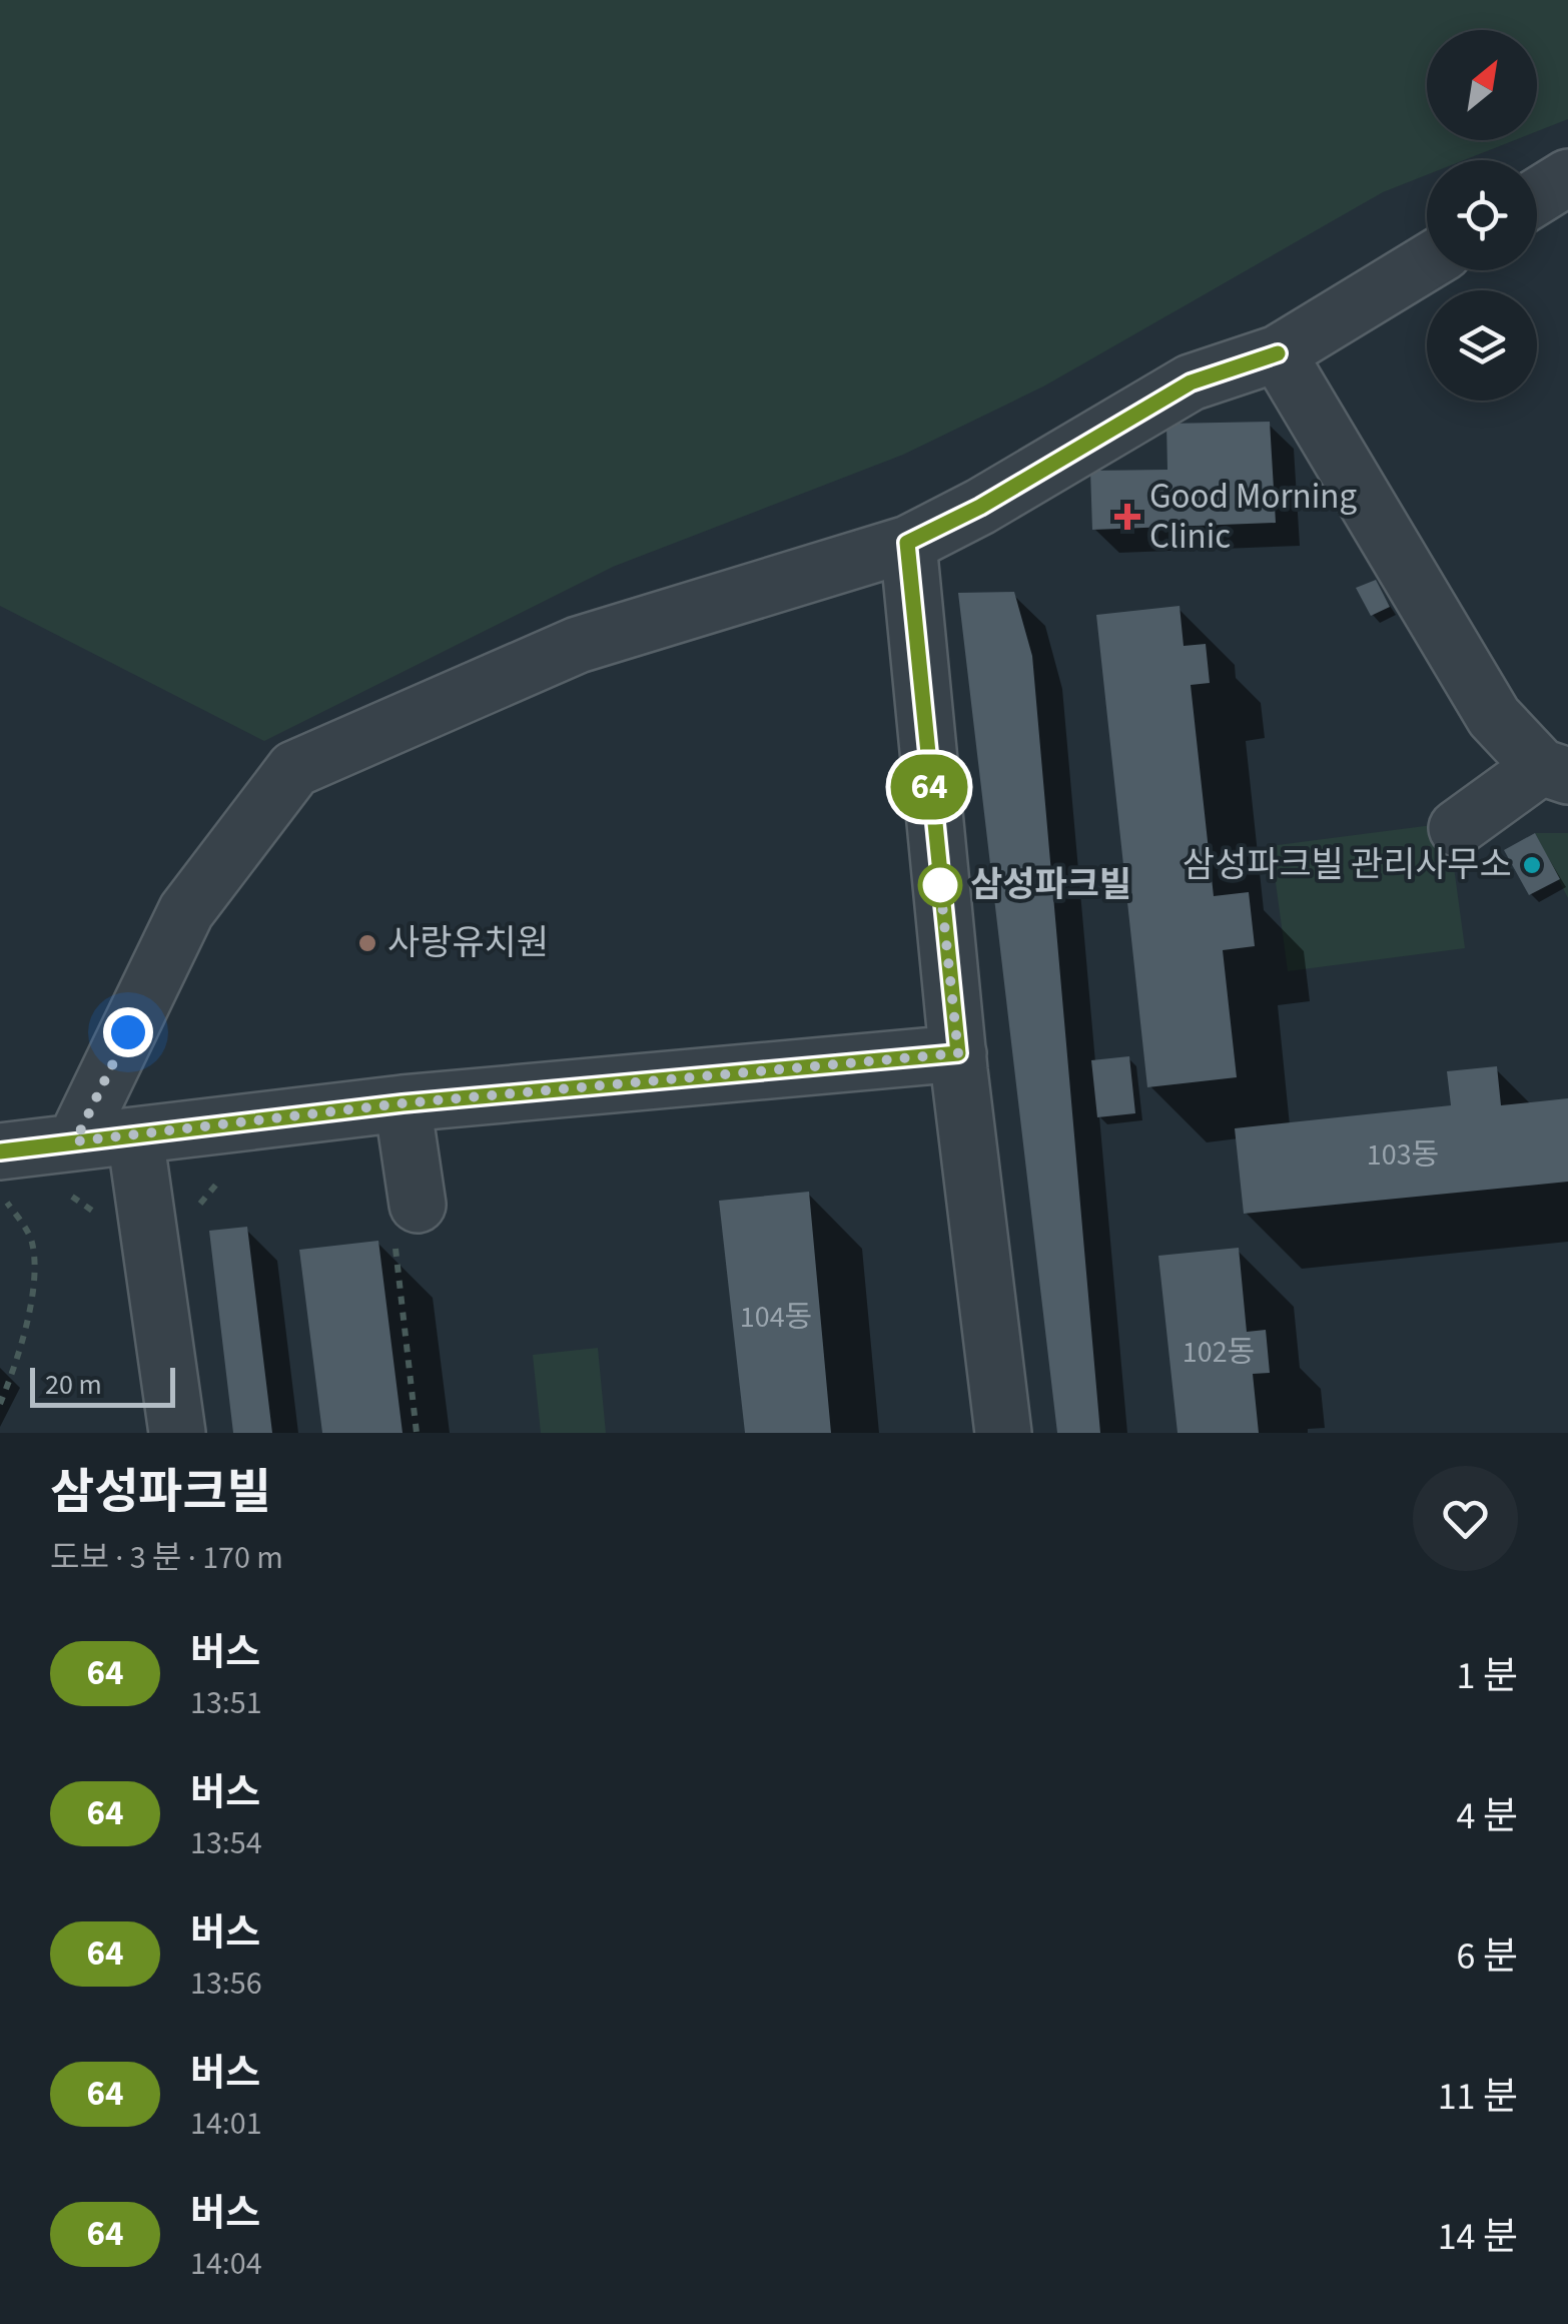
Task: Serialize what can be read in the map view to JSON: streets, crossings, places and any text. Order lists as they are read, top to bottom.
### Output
{
  "places": {
    "health": ["Good Morning Clinic"],
    "other": ["삼성파크빌 관리사무소", "삼성파크빌", "사랑유치원"]
  },
  "lines": ["bus line 64"],
  "house_numbers": ["103동", "104동", "102동"],
  "scale_bar": "20 m",
  "north": "top right",
  "page": {
    "on_map": "64",
    "scale": "20 m",
    "heading": ["삼성파크빌", "도보 · 3 분 · 170 m"],
    "list": [
      {
        "mark": "64",
        "name": "버스",
        "note": "13:51",
        "value": "1 분"
      },
      {
        "mark": "64",
        "name": "버스",
        "note": "13:54",
        "value": "4 분"
      },
      {
        "mark": "64",
        "name": "버스",
        "note": "13:56",
        "value": "6 분"
      },
      {
        "mark": "64",
        "name": "버스",
        "note": "14:01",
        "value": "11 분"
      },
      {
        "mark": "64",
        "name": "버스",
        "note": "14:04",
        "value": "14 분"
      }
    ]
  }
}
